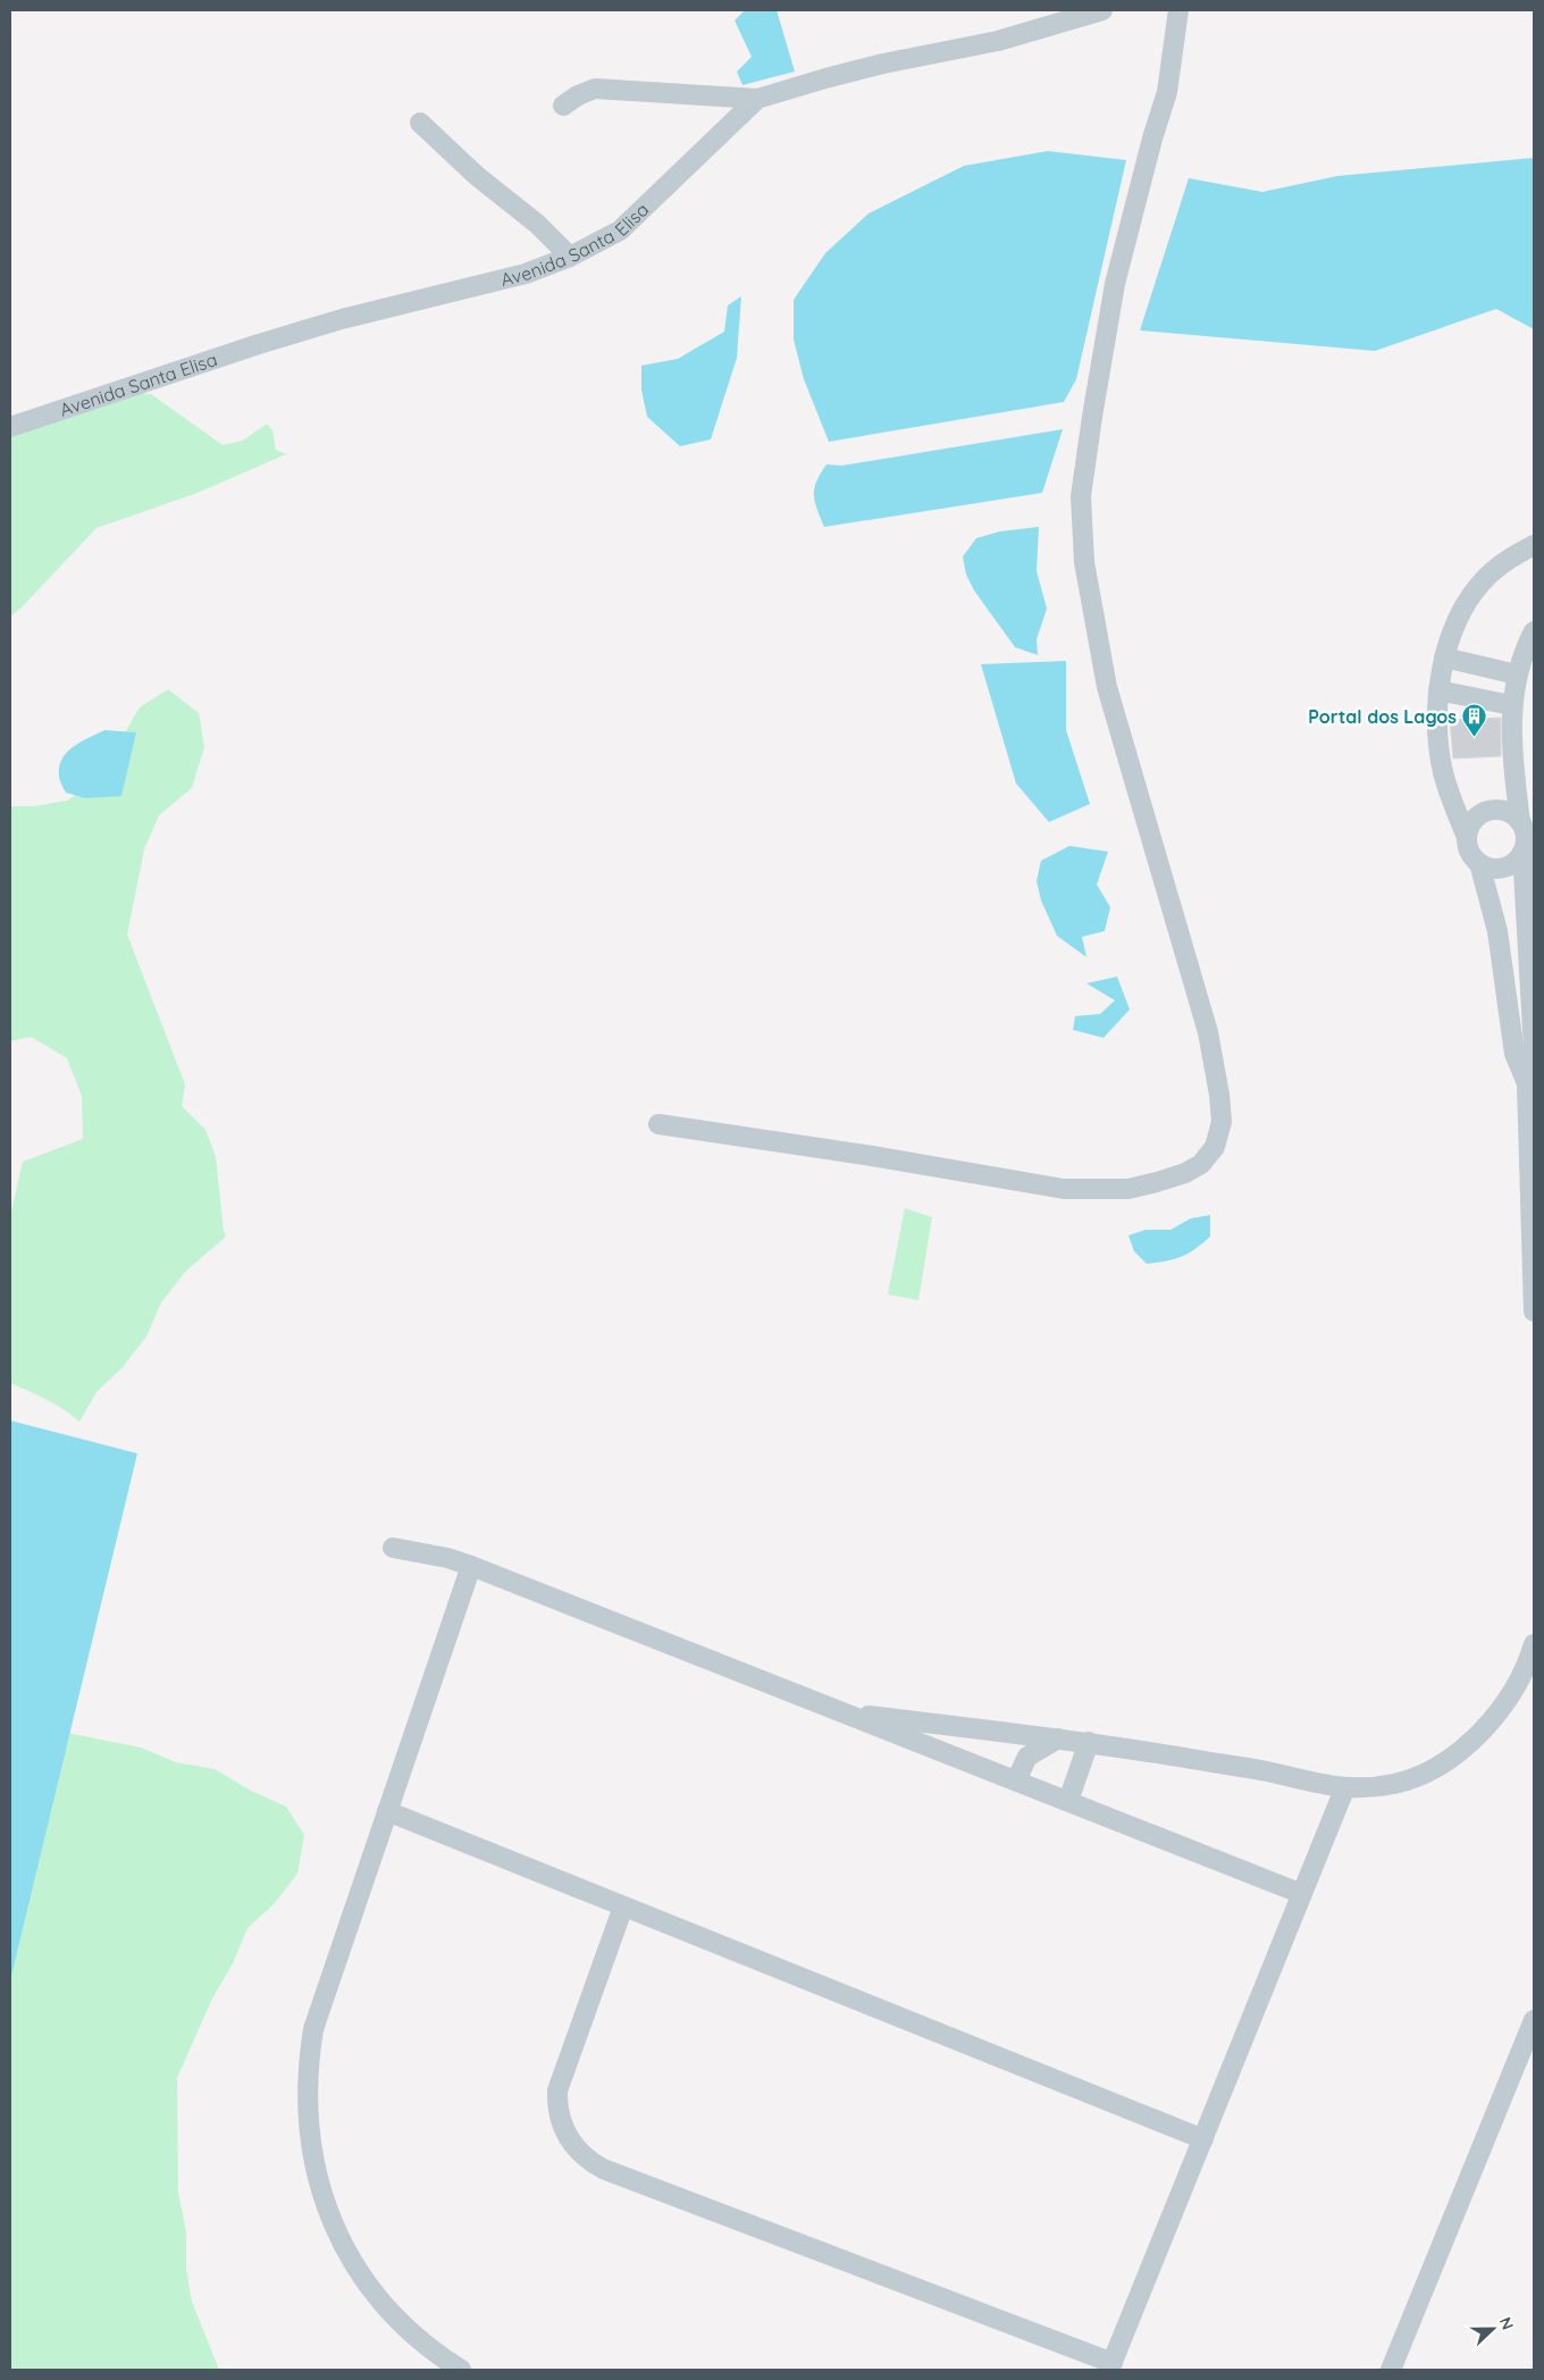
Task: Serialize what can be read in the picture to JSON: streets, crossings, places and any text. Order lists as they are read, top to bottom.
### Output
{
  "streets": {
    "street": ["Avenida Santa Elisa"]
  },
  "places": {
    "building": ["Portal dos Lagos"]
  },
  "north": "right"
}
